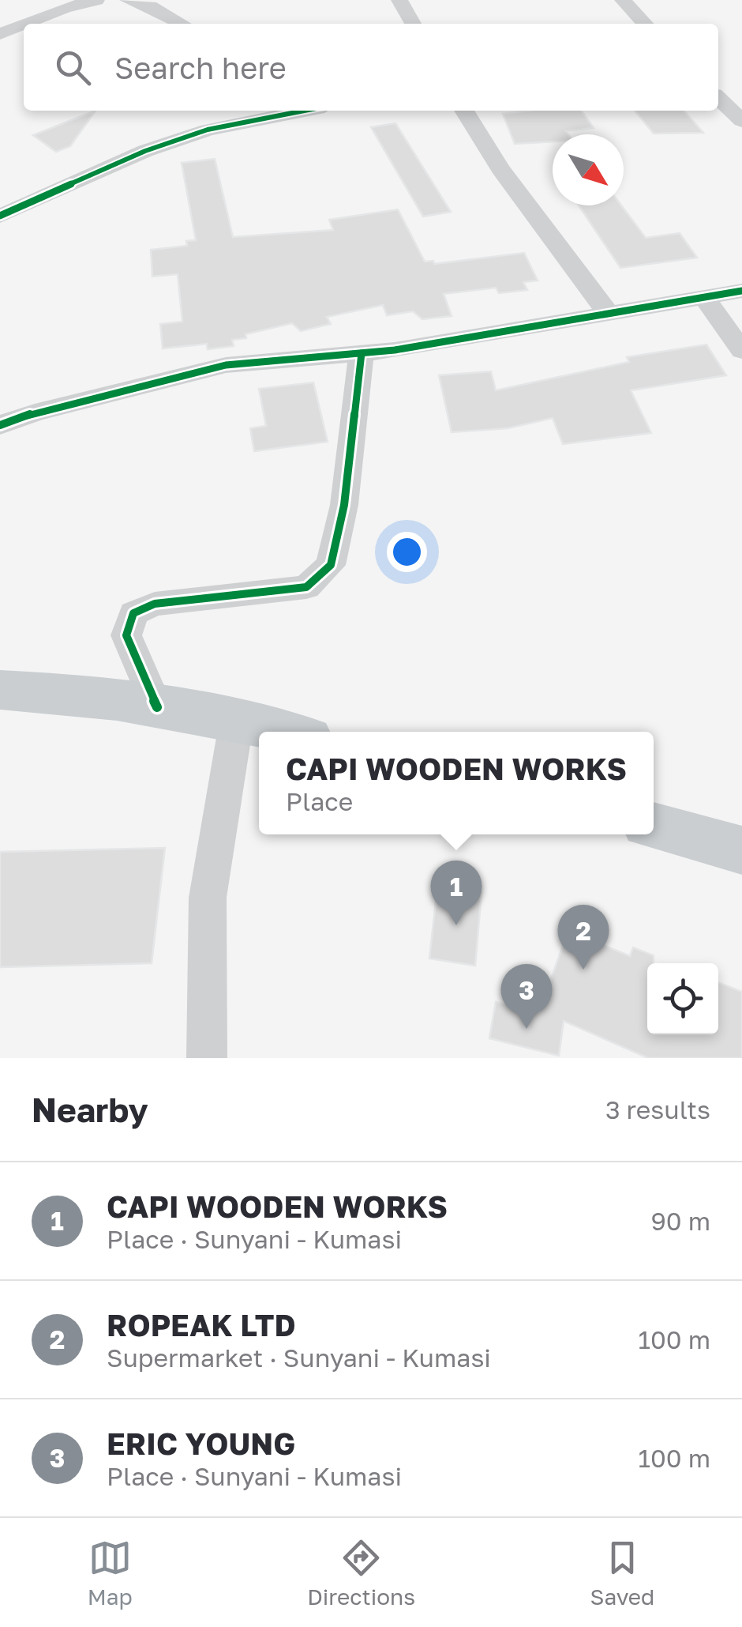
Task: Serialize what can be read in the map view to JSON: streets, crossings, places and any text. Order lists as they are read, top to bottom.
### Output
{
  "north": "bottom right",
  "page": {
    "search": "Search here",
    "popup": ["CAPI WOODEN WORKS", "Place"],
    "pins": ["1", "2", "3"],
    "heading": ["Nearby", "3 results"],
    "list": [
      {
        "mark": "1",
        "name": "CAPI WOODEN WORKS",
        "note": "Place · Sunyani - Kumasi",
        "value": "90 m"
      },
      {
        "mark": "2",
        "name": "ROPEAK LTD",
        "note": "Supermarket · Sunyani - Kumasi",
        "value": "100 m"
      },
      {
        "mark": "3",
        "name": "ERIC YOUNG",
        "note": "Place · Sunyani - Kumasi",
        "value": "100 m"
      }
    ],
    "nav": ["Map", "Directions", "Saved"]
  }
}
